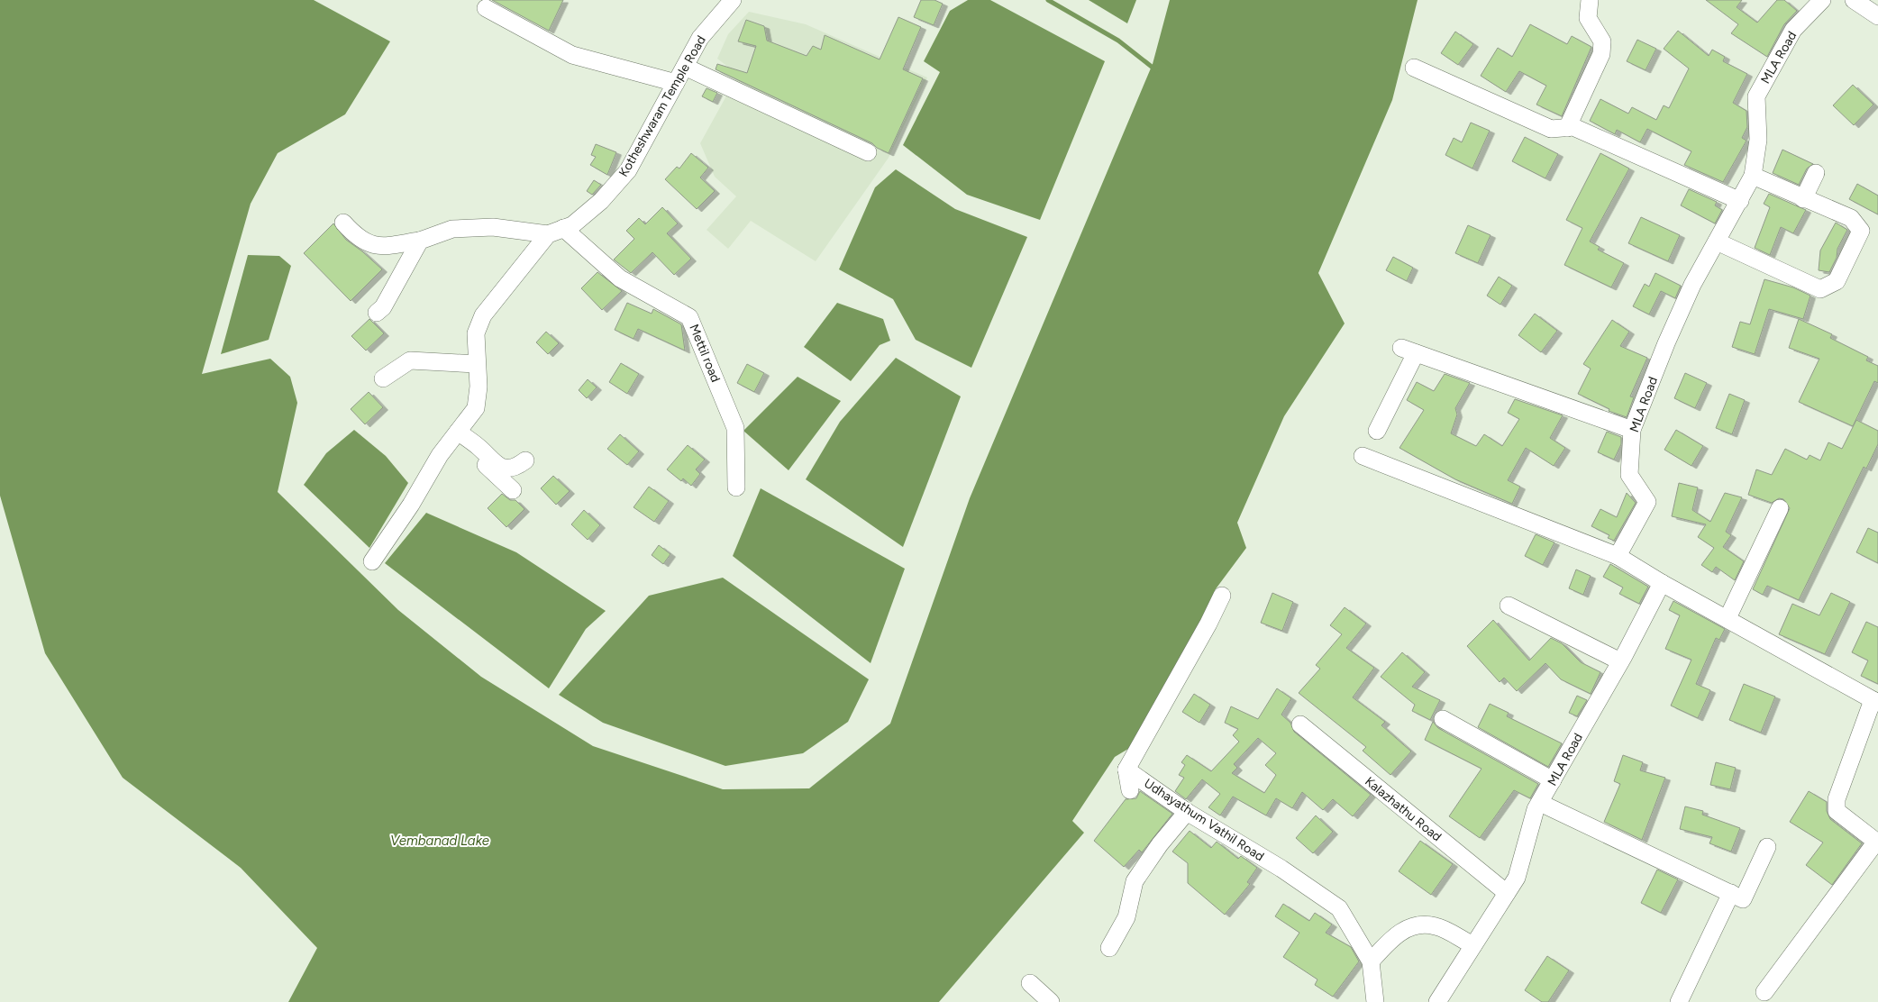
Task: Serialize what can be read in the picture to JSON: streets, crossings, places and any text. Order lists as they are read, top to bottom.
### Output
{
  "streets": {
    "street": [
      "MLA Road",
      "Kotheshwaram Temple Road",
      "Mettil road",
      "Kalazhathu Road",
      "Udhayathum Vathil Road"
    ]
  },
  "crossings": [
    ["MLA Road", "Kalazhathu Road"],
    ["Kotheshwaram Temple Road", "Mettil road"]
  ],
  "water": ["Vembanad Lake"]
}
